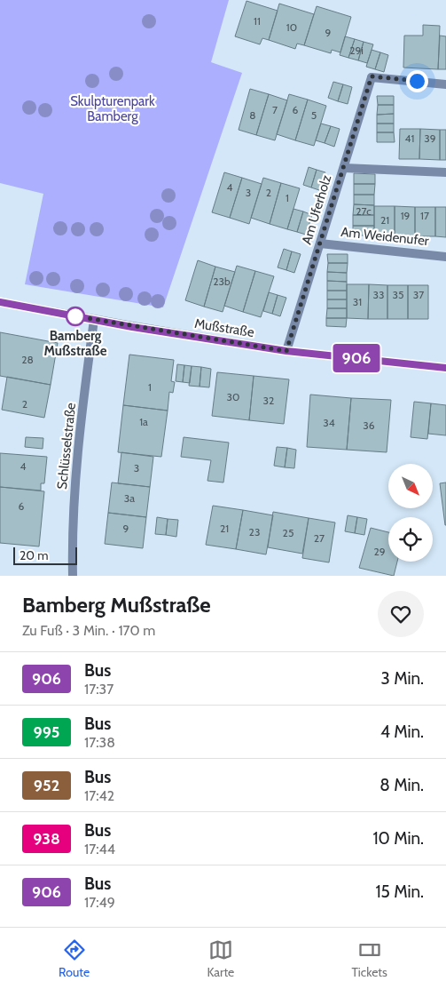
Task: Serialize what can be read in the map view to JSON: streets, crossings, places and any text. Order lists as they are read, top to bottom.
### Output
{
  "streets": {
    "street": [
      "Am Uferholz",
      "Am Weidenufer",
      "Mußstraße",
      "Schlüsselstraße"
    ]
  },
  "crossings": [
    ["Am Uferholz", "Am Weidenufer"],
    ["Am Uferholz", "Mußstraße"],
    ["Mußstraße", "Schlüsselstraße"]
  ],
  "parks": ["Skulpturenpark Bamberg"],
  "places": ["Bamberg Mußstraße"],
  "lines": ["bus line 906"],
  "house_numbers": [
    "11",
    "10",
    "9",
    "29i",
    "7",
    "6",
    "8",
    "5",
    "41",
    "39",
    "4",
    "3",
    "2",
    "1",
    "27c",
    "19",
    "17",
    "21",
    "23b",
    "33",
    "35",
    "37",
    "31",
    "28",
    "1",
    "30",
    "32",
    "2",
    "1a",
    "34",
    "36",
    "4",
    "3",
    "3a",
    "6",
    "9",
    "21",
    "23",
    "25",
    "27",
    "29"
  ],
  "scale_bar": "20 m",
  "north": "bottom right",
  "page": {
    "on_map": "906",
    "scale": "20 m",
    "heading": ["Bamberg Mußstraße", "Zu Fuß · 3 Min. · 170 m"],
    "list": [
      {
        "mark": "906",
        "name": "Bus",
        "note": "17:37",
        "value": "3 Min."
      },
      {
        "mark": "995",
        "name": "Bus",
        "note": "17:38",
        "value": "4 Min."
      },
      {
        "mark": "952",
        "name": "Bus",
        "note": "17:42",
        "value": "8 Min."
      },
      {
        "mark": "938",
        "name": "Bus",
        "note": "17:44",
        "value": "10 Min."
      },
      {
        "mark": "906",
        "name": "Bus",
        "note": "17:49",
        "value": "15 Min."
      }
    ],
    "tabs": ["Route", "Karte", "Tickets"]
  }
}
